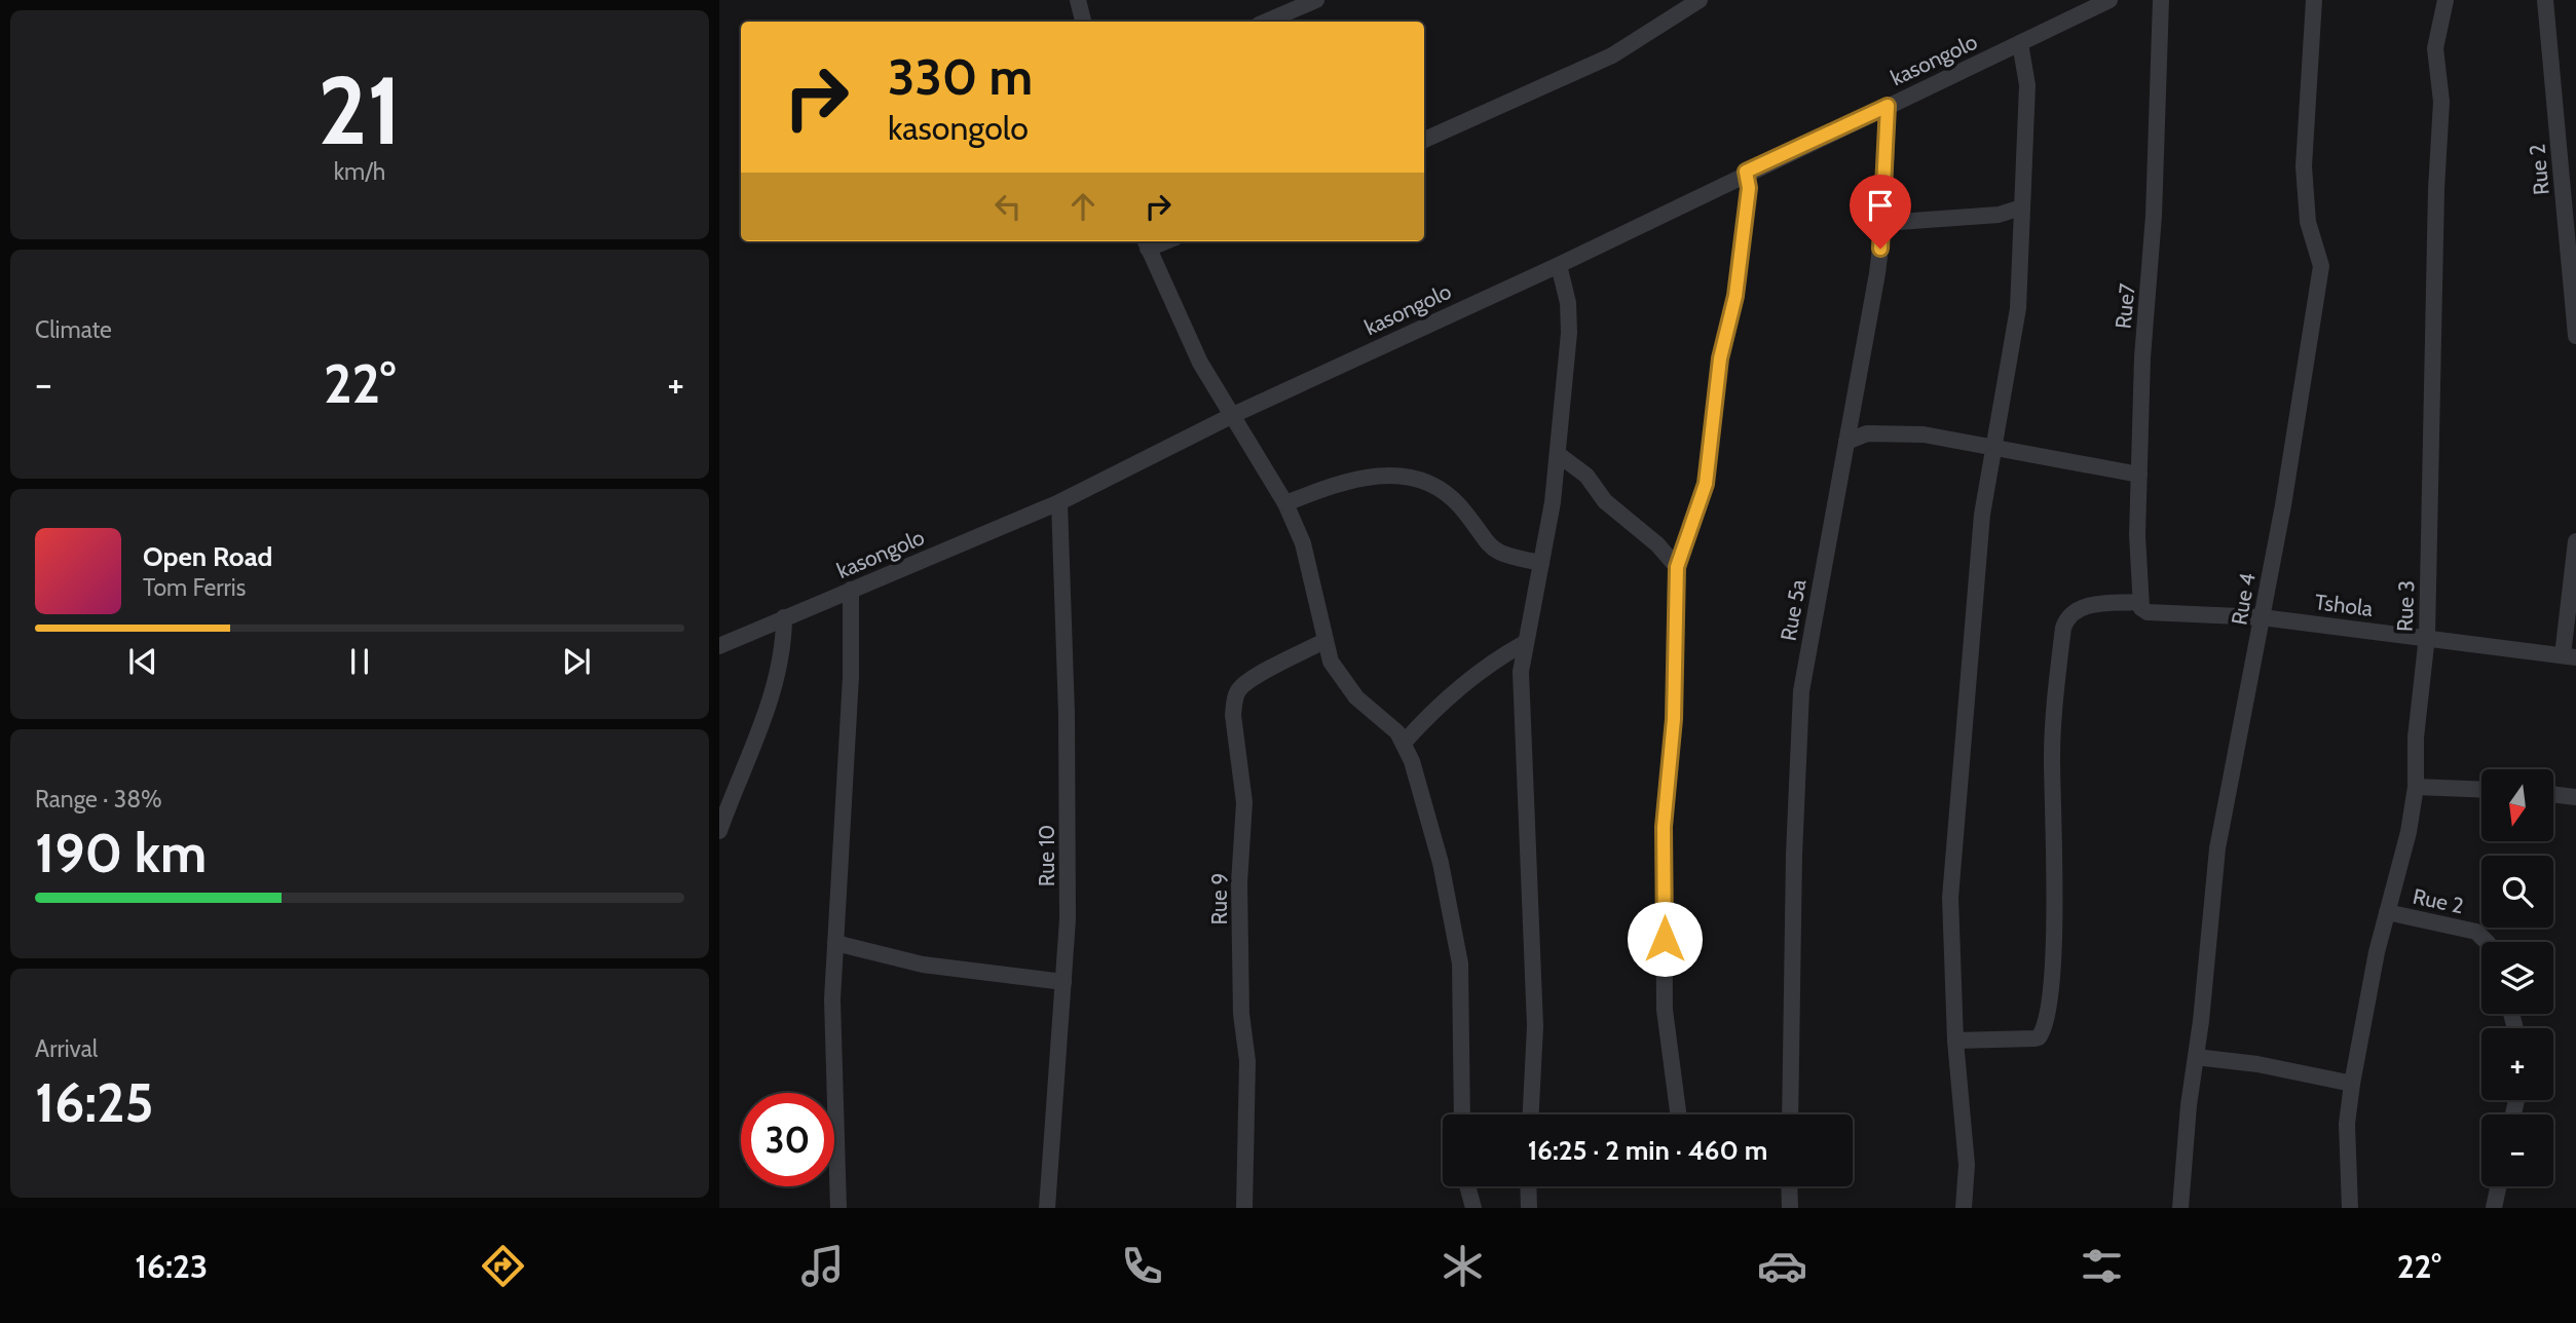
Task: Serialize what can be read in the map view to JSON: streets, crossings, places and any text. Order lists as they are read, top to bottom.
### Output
{
  "streets": {
    "street": [
      "kasongolo",
      "Rue 2",
      "Rue7",
      "Rue 4",
      "Tshola",
      "Rue 3",
      "Rue 5a",
      "Rue 10",
      "Rue 9"
    ]
  },
  "crossings": [
    ["kasongolo", "Rue 5a"],
    ["kasongolo", "Rue 10"],
    ["Rue 2", "Rue 3"],
    ["Rue7", "Tshola"],
    ["Rue 4", "Tshola"],
    ["Tshola", "Rue 3"]
  ],
  "north": "bottom",
  "page": {
    "tile": [
      ["21", "km/h"],
      "Climate",
      ["Range · 38%", "190 km"],
      ["Arrival", "16:25"]
    ],
    "turn": ["330 m", "kasongolo"],
    "heat": ["−", "22°", "+"],
    "song": ["Open Road", "Tom Ferris"],
    "map_buttons": ["+", "−"],
    "limit": "30",
    "trip": "16:25 · 2 min · 460 m",
    "tabs": ["16:23", "22°"]
  }
}
